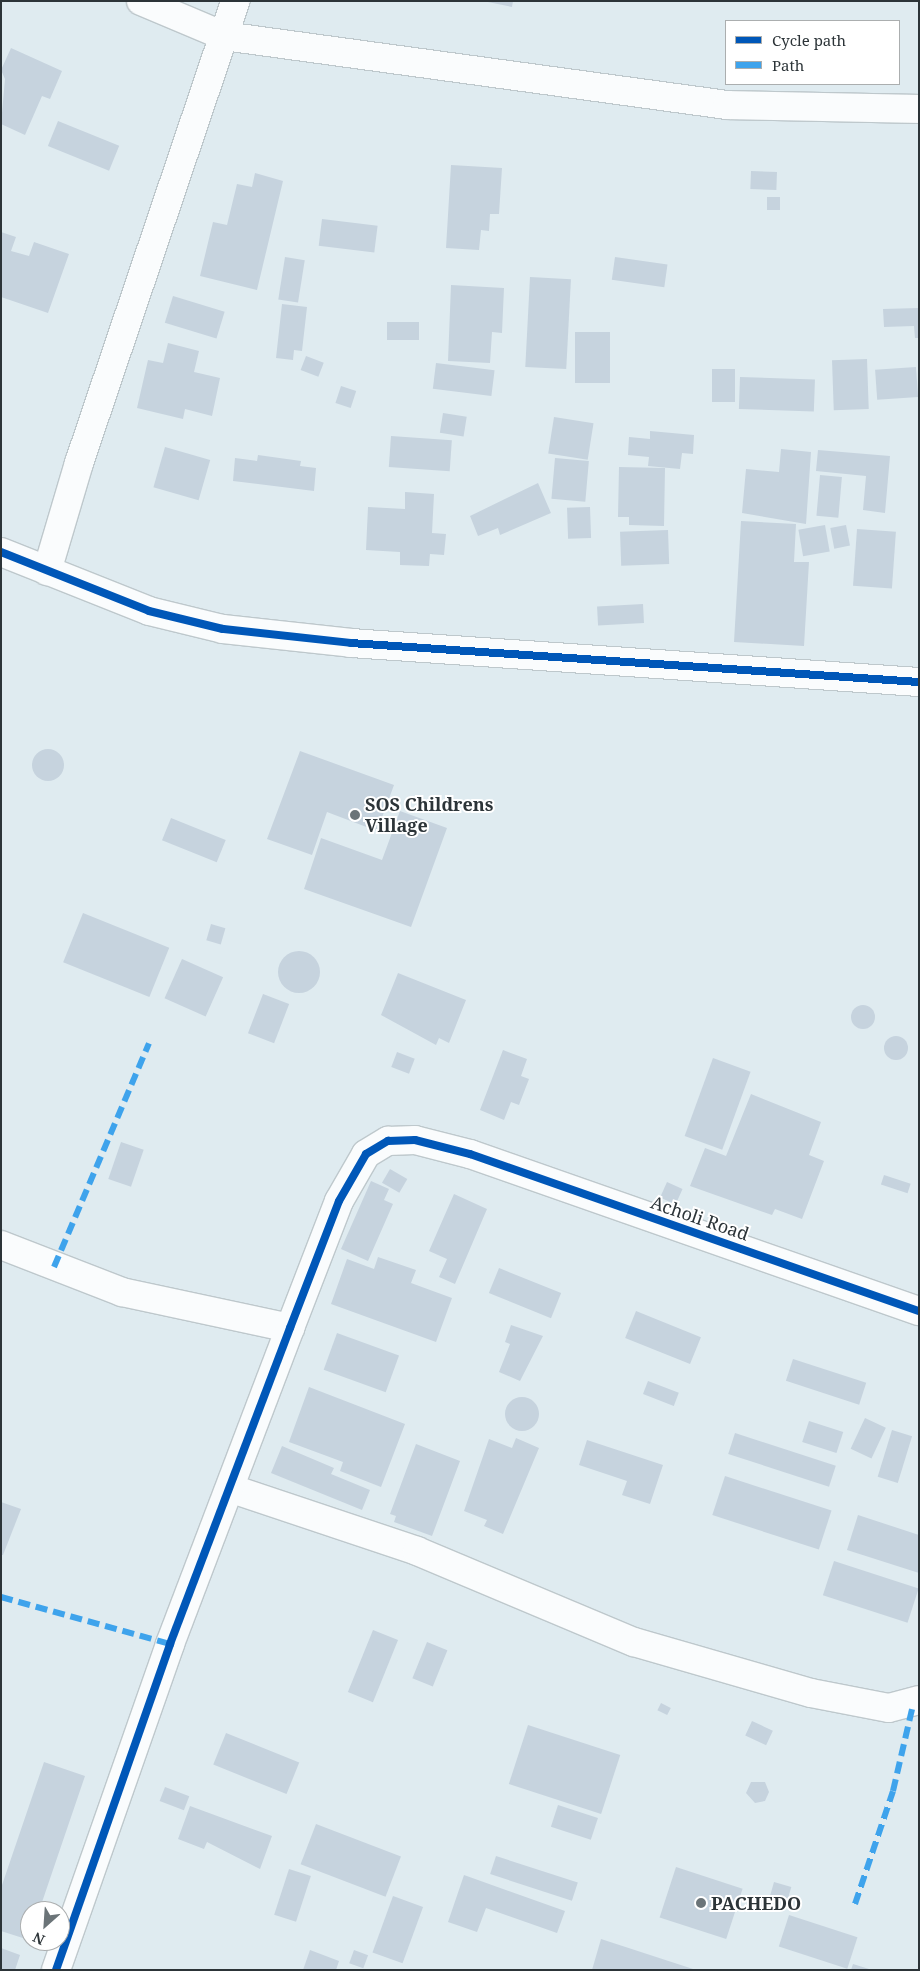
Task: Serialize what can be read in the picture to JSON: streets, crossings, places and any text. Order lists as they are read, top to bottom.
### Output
{
  "streets": {
    "street": ["Acholi Road"]
  },
  "places": ["SOS Childrens Village", "PACHEDO"],
  "legend": ["Cycle path", "Path"],
  "north": "bottom left"
}
